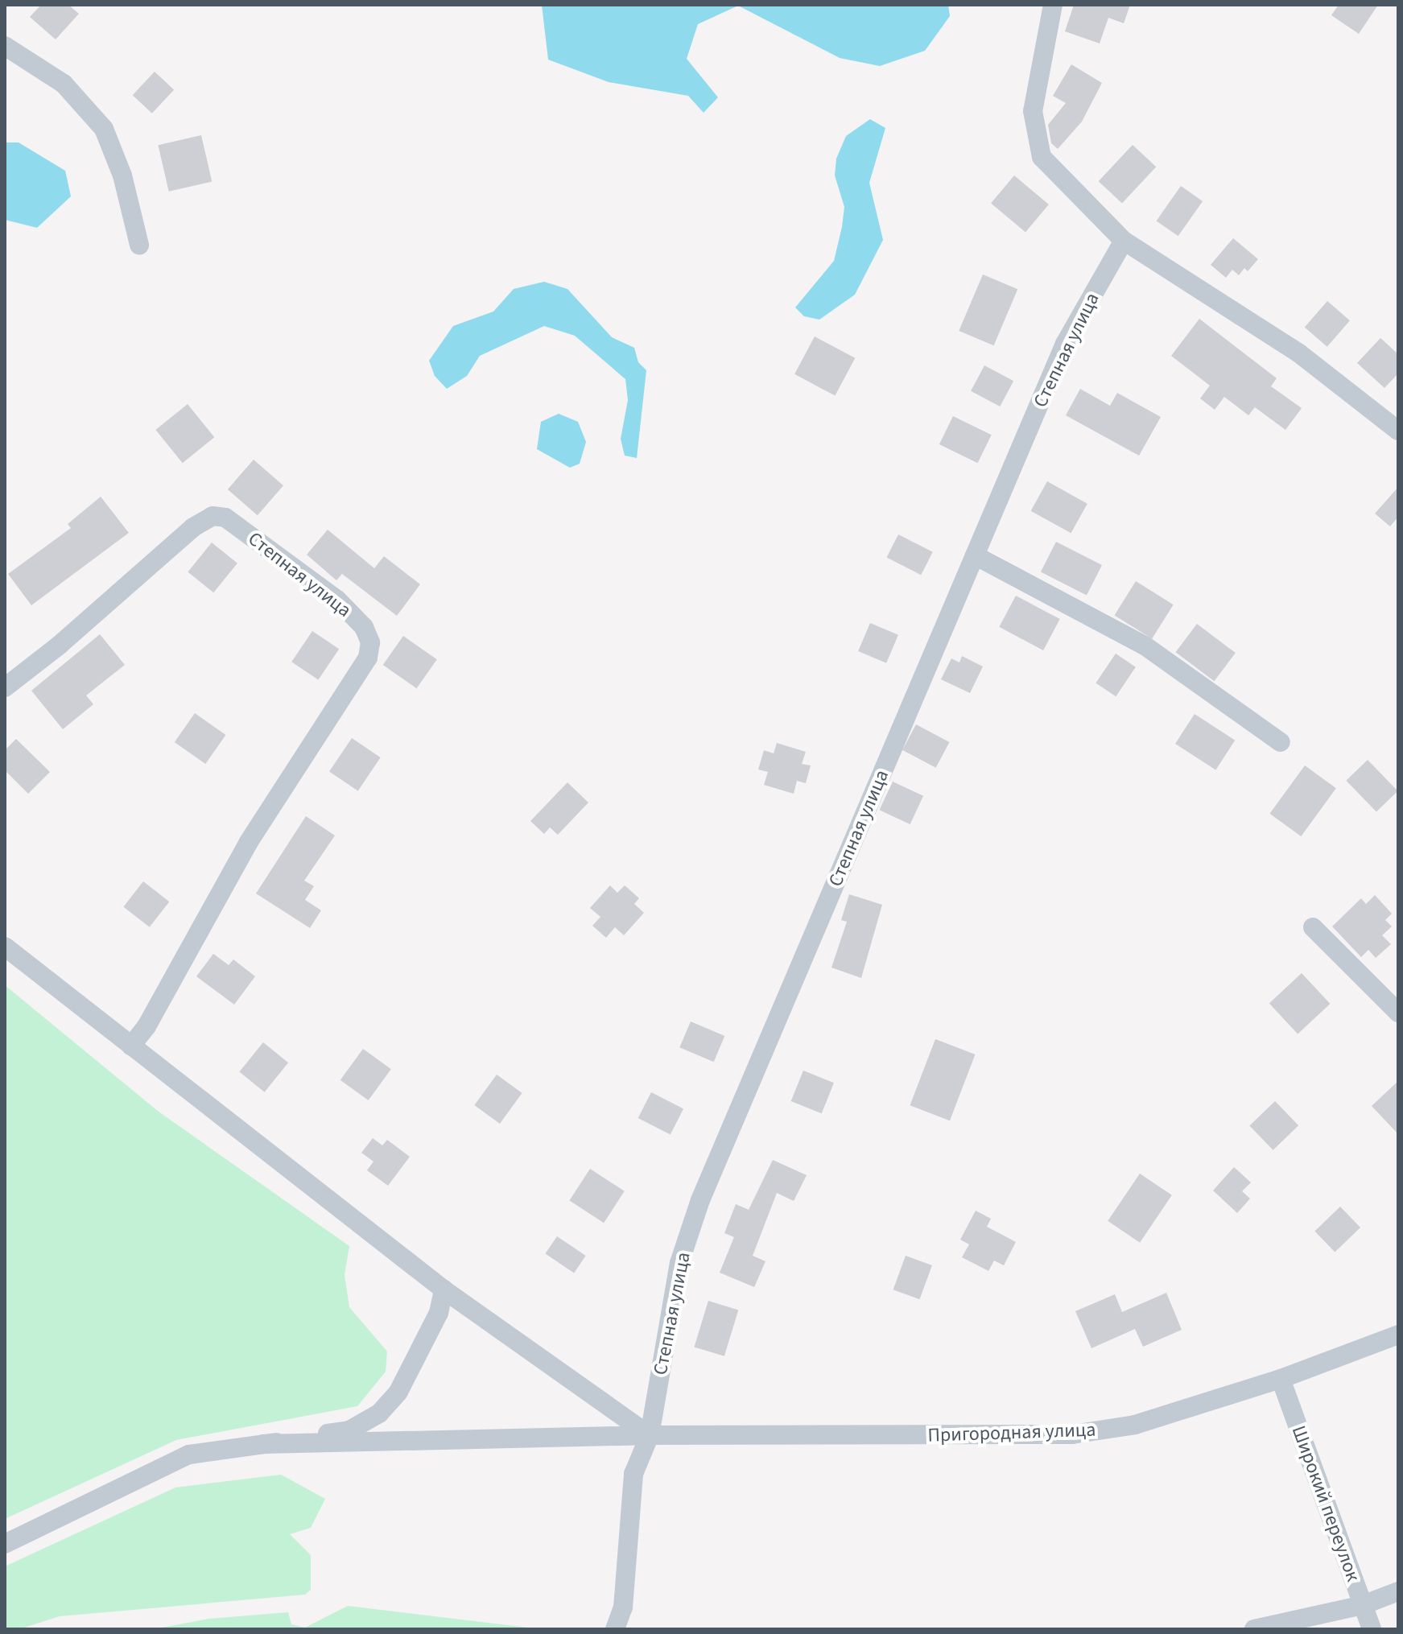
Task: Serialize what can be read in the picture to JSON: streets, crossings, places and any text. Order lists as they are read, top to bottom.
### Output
{
  "streets": {
    "street": ["Степная улица", "Пригородная улица", "Широкий переулок"]
  },
  "crossings": [
    ["Степная улица", "Пригородная улица"],
    ["Пригородная улица", "Широкий переулок"]
  ]
}
